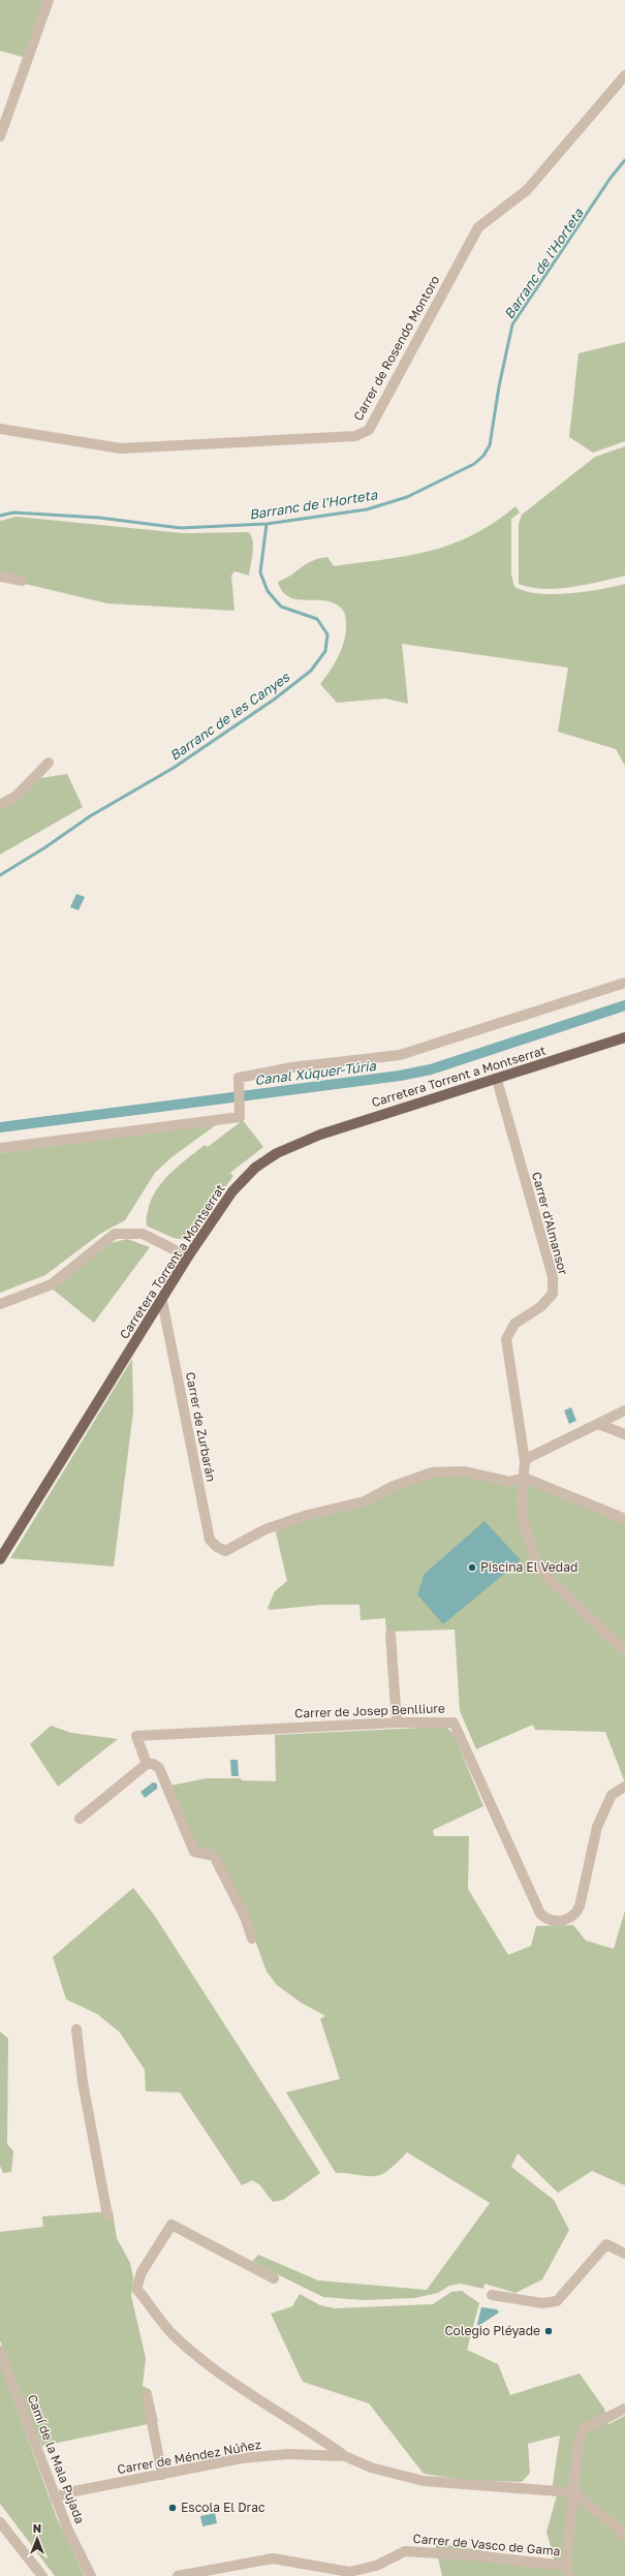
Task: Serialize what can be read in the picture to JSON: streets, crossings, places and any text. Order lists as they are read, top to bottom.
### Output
{
  "streets": {
    "main road": ["Carretera Torrent a Montserrat"],
    "street": [
      "Carrer de Rosendo Montoro",
      "Carrer d'Almansor",
      "Carrer de Zurbarán",
      "Carrer de Josep Benlliure",
      "Carrer de Méndez Núñez",
      "Camí de la Mala Pujada",
      "Carrer de Vasco de Gama"
    ]
  },
  "crossings": [
    ["Carretera Torrent a Montserrat", "Carrer d'Almansor"],
    ["Carretera Torrent a Montserrat", "Carrer de Zurbarán"],
    ["Carrer d'Almansor", "Carrer de Zurbarán"],
    ["Carrer de Méndez Núñez", "Camí de la Mala Pujada"]
  ],
  "water": ["Barranc de l'Horteta", "Barranc de les Canyes", "Canal Xúquer-Túria"],
  "places": ["Piscina El Vedad", "Colegio Pléyade", "Escola El Drac"],
  "north": "top"
}
